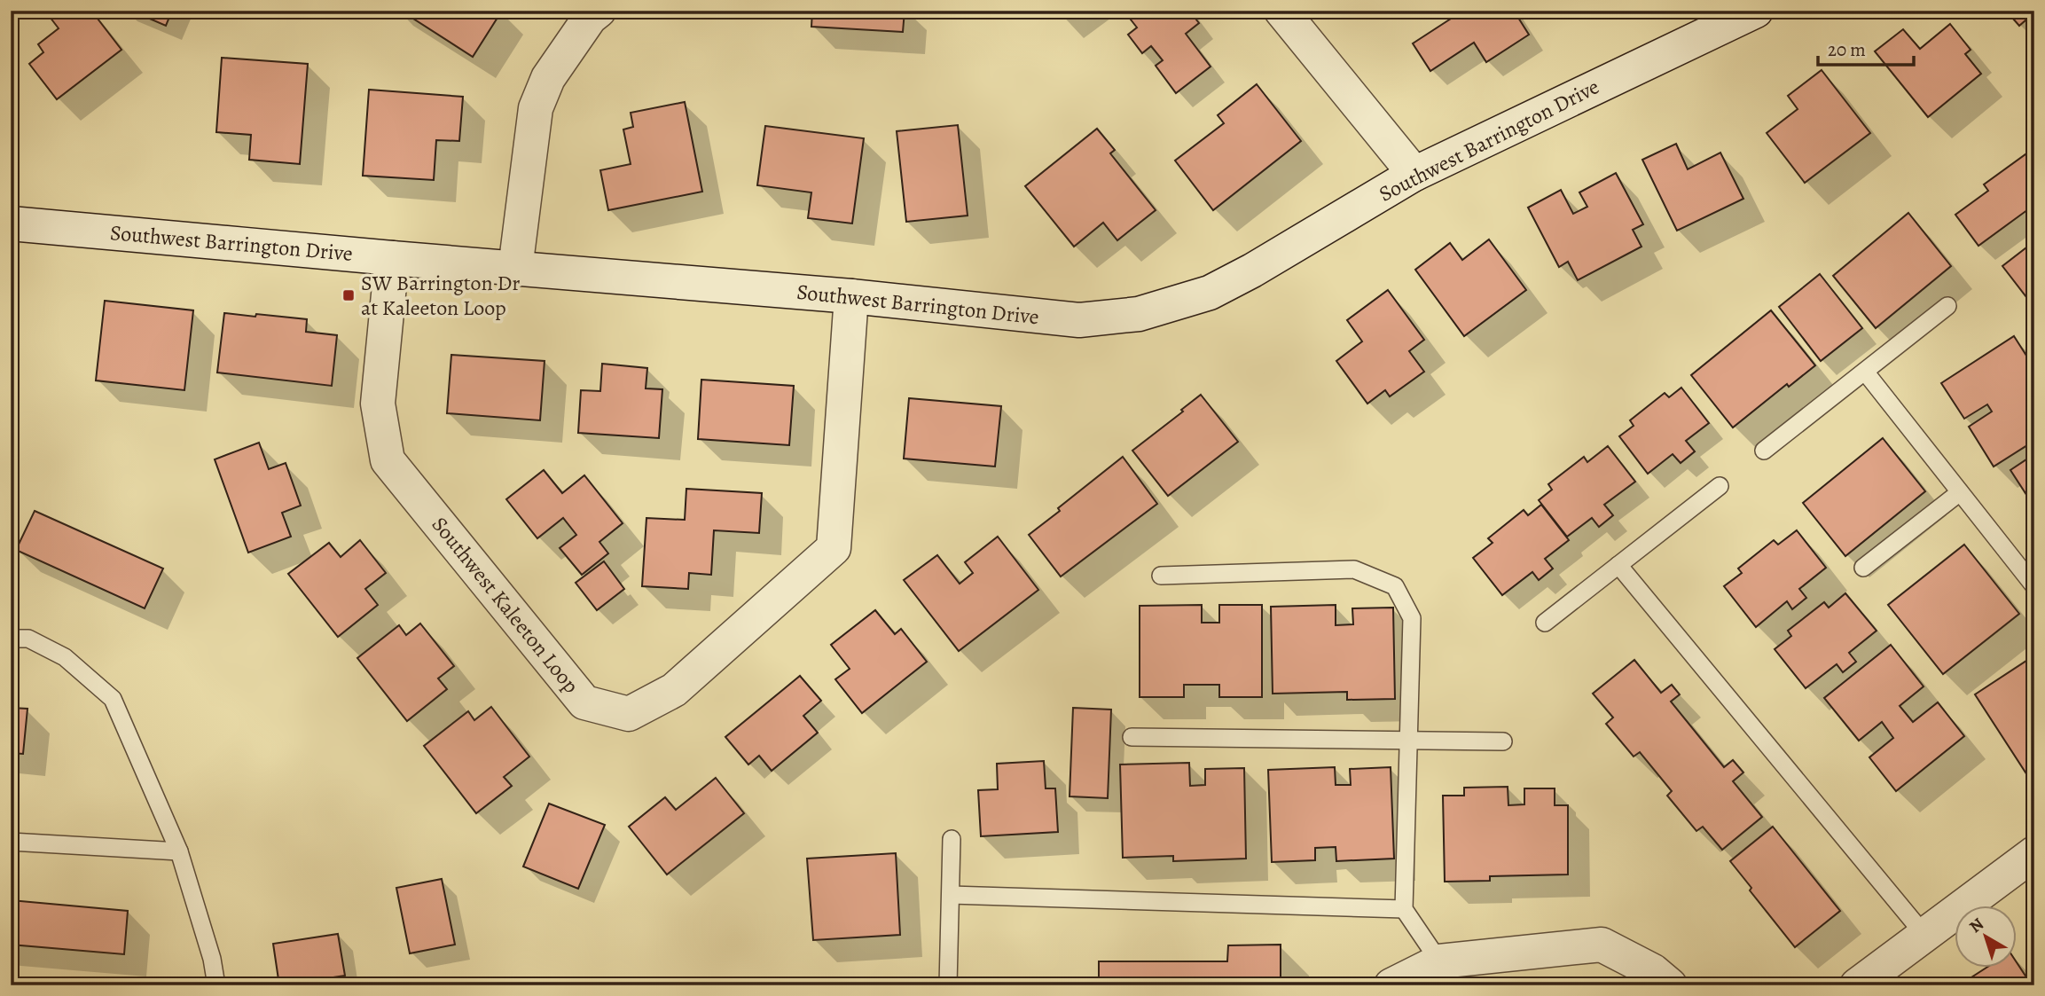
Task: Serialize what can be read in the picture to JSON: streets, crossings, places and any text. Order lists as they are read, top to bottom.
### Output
{
  "streets": {
    "street": ["Southwest Barrington Drive", "Southwest Kaleeton Loop"]
  },
  "crossings": [
    ["Southwest Barrington Drive", "Southwest Kaleeton Loop"]
  ],
  "places": {
    "transit": ["SW Barrington Dr at Kaleeton Loop"]
  },
  "scale_bar": "20 m",
  "north": "top left"
}
